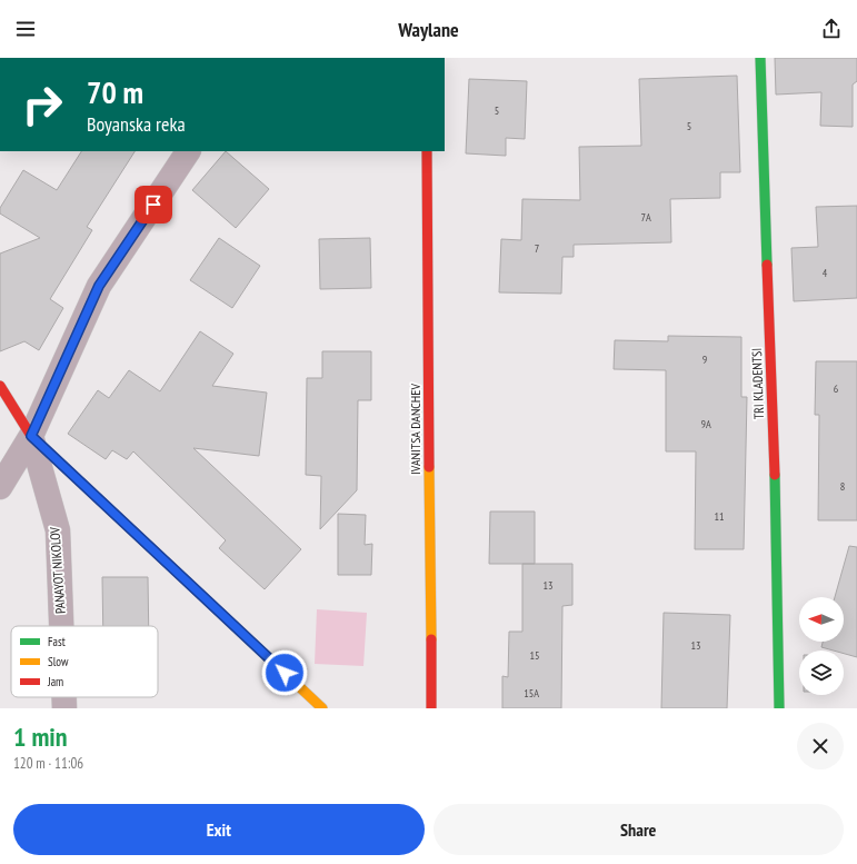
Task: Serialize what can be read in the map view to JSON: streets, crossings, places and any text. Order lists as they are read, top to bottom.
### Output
{
  "streets": {
    "street": ["TRI KLADENTSI", "IVANITSA DANCHEV", "PANAYOT NIKOLOV"]
  },
  "house_numbers": [
    "5",
    "5",
    "7А",
    "7",
    "4",
    "9",
    "6",
    "9А",
    "8",
    "11",
    "13",
    "13",
    "15",
    "15А"
  ],
  "legend": ["Fast", "Slow", "Jam"],
  "north": "left",
  "page": {
    "header": "Waylane",
    "turn": ["70 m", "Boyanska reka"],
    "heading": ["1 min", "120 m · 11:06"],
    "buttons": ["Exit", "Share"]
  }
}
